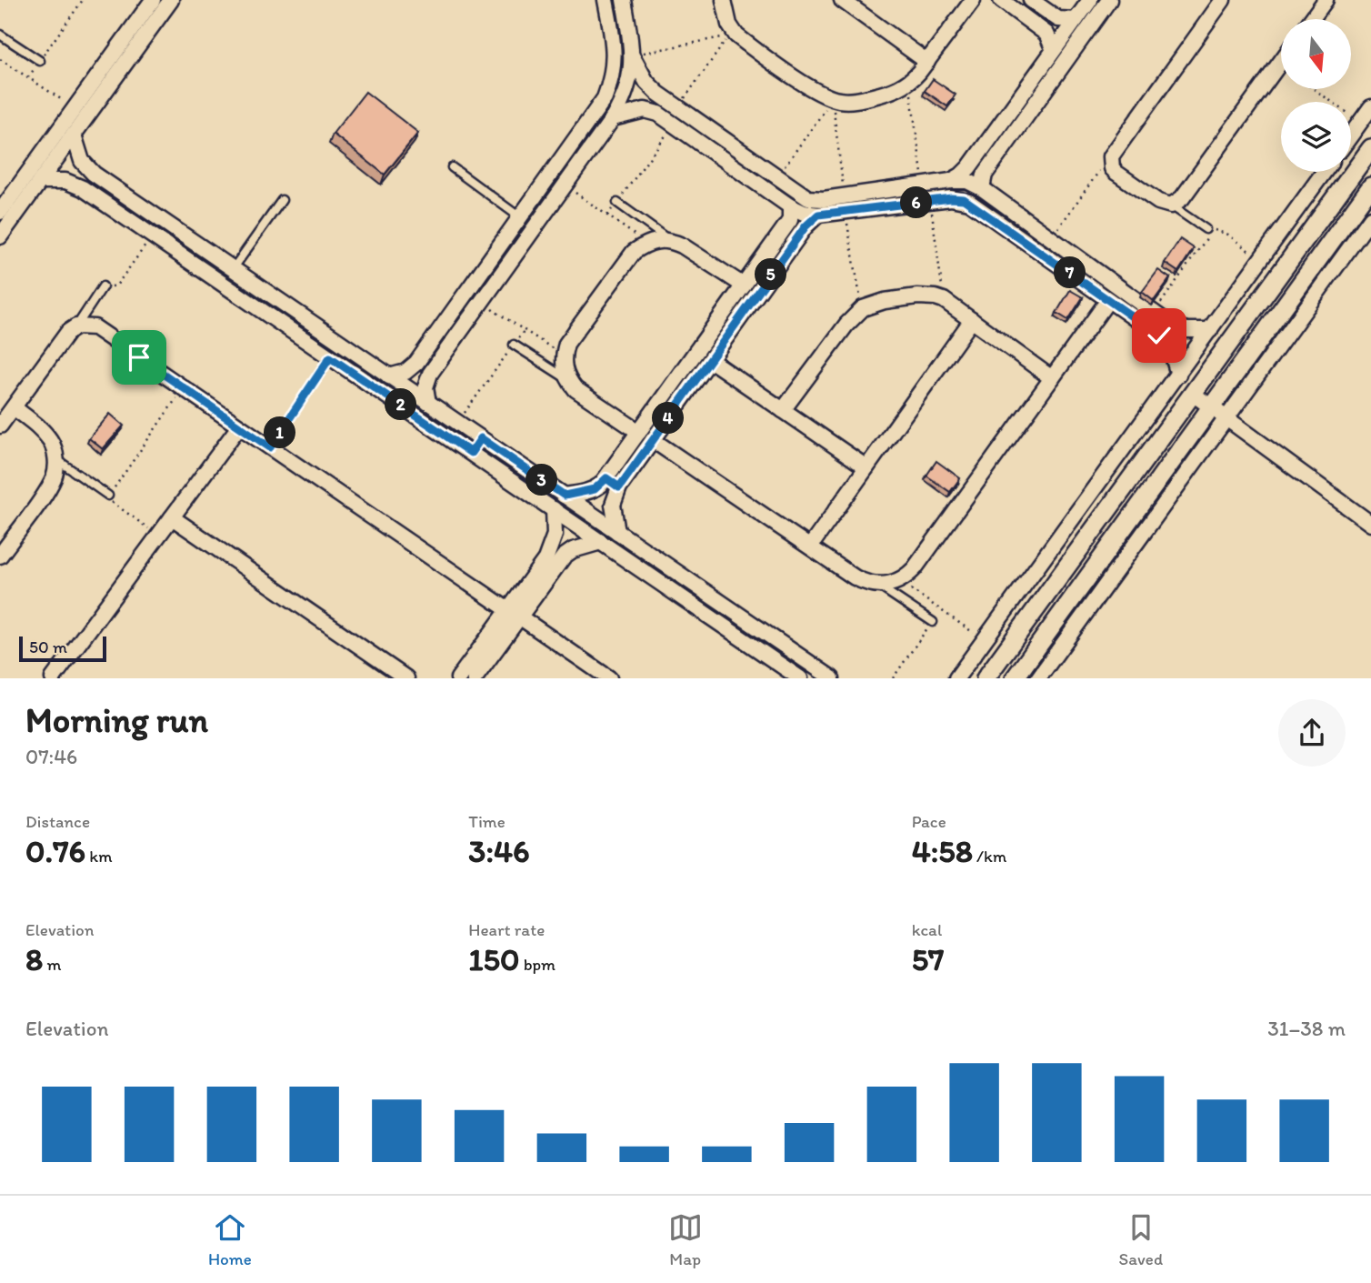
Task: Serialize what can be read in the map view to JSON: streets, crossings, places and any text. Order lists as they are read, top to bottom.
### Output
{
  "scale_bar": "50 m",
  "north": "bottom",
  "page": {
    "pins": [
      "6",
      "7",
      "5",
      "2",
      "4",
      "1",
      "3"
    ],
    "scale": "50 m",
    "heading": ["Morning run", "07:46"],
    "stats": [
      ["Distance", "0.76 km"],
      ["Time", "3:46"],
      ["Pace", "4:58 /km"],
      ["Elevation", "8 m"],
      ["Heart rate", "150 bpm"],
      ["kcal", "57"]
    ],
    "chart": ["Elevation", "31–38 m"],
    "tabs": ["Home", "Map", "Saved"]
  }
}
